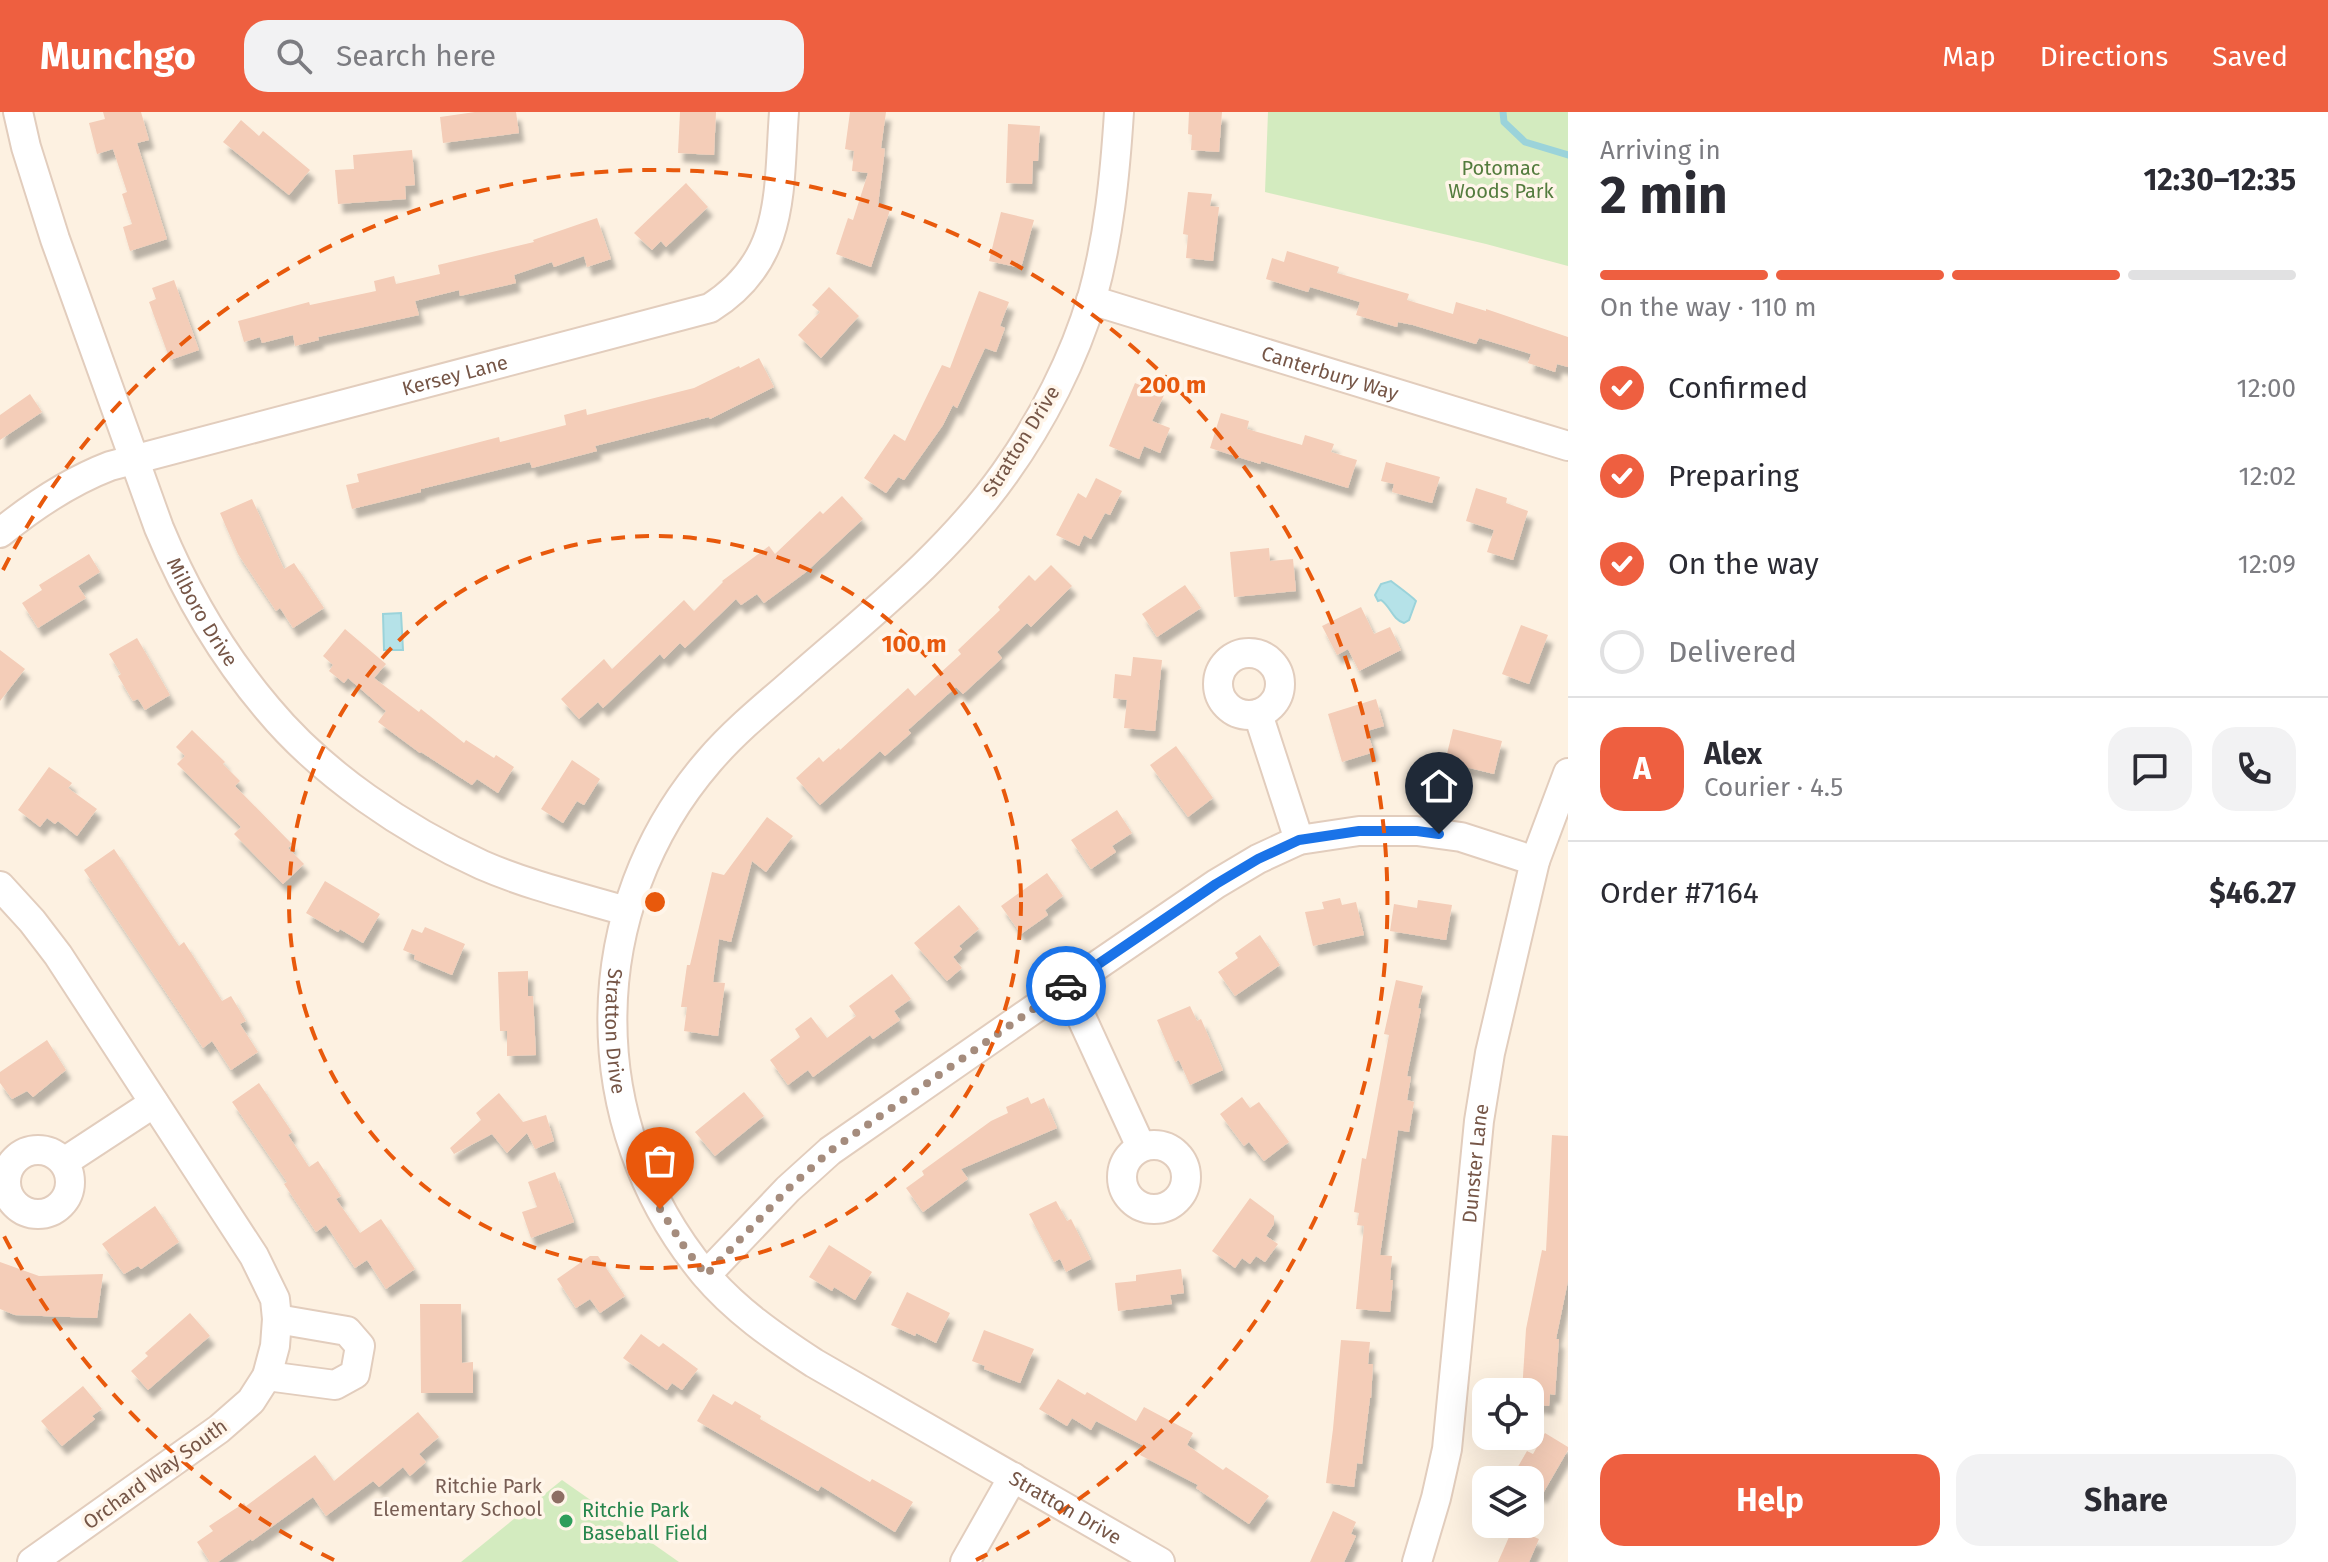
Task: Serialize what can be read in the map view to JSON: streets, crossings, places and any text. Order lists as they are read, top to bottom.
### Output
{
  "streets": {
    "street": [
      "Canterbury Way",
      "Kersey Lane",
      "Stratton Drive",
      "Milboro Drive",
      "Dunster Lane",
      "Orchard Way South"
    ]
  },
  "crossings": [
    ["Canterbury Way", "Stratton Drive"],
    ["Kersey Lane", "Milboro Drive"],
    ["Stratton Drive", "Milboro Drive"]
  ],
  "parks": ["Potomac Woods Park"],
  "places": ["Ritchie Park Elementary School", "Ritchie Park Baseball Field"],
  "page": {
    "header": "Munchgo",
    "search": "Search here",
    "nav": ["Map", "Directions", "Saved"],
    "heading": ["2 min", "Arriving in", "12:30–12:35"],
    "panel": [
      "Alex",
      "Courier · 4.5",
      "Order #7164",
      "$46.27"
    ],
    "bar": "On the way · 110 m",
    "list": [
      ["Confirmed", "12:00"],
      ["Preparing", "12:02"],
      ["On the way", "12:09"],
      "Delivered"
    ],
    "round": "A",
    "buttons": ["Help", "Share"]
  },
  "rings": ["200 m", "100 m"]
}
